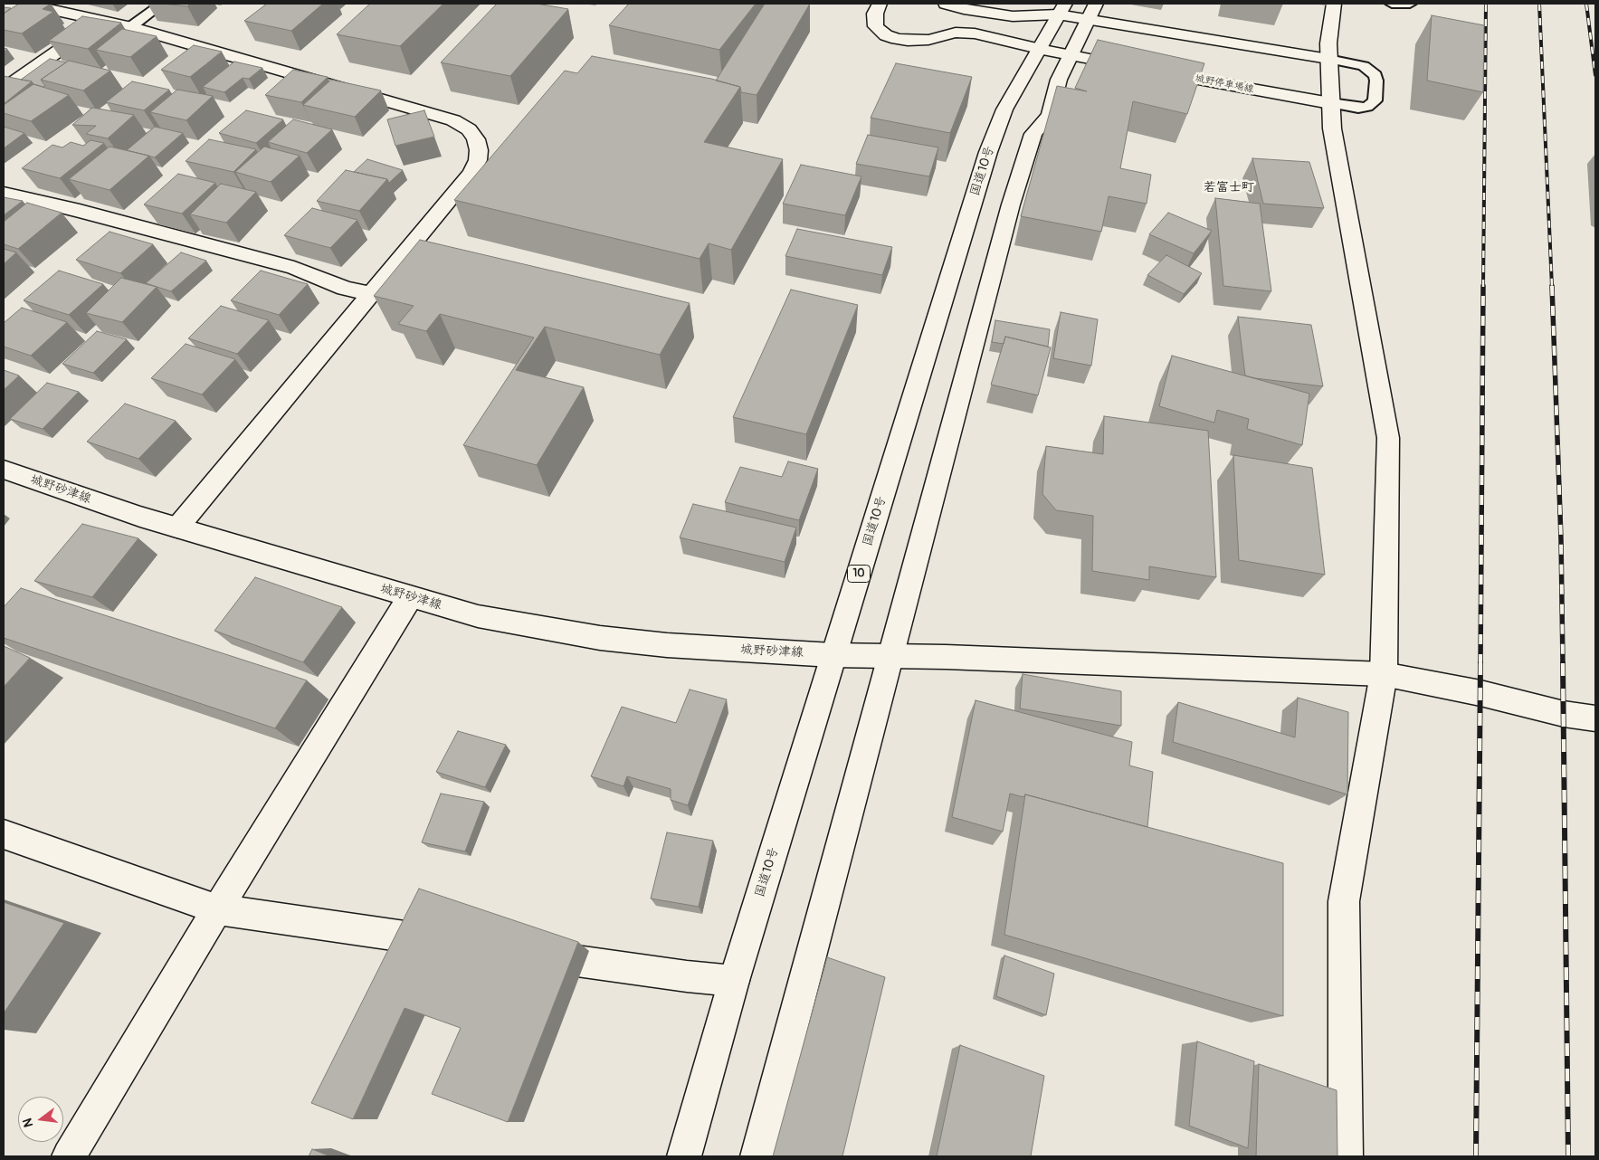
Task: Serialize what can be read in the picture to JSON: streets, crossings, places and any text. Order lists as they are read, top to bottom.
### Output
{
  "streets": {
    "main road": [
      "城野停車場線",
      "国道10号",
      "城野砂津線",
      "10"
    ]
  },
  "crossings": [
    ["城野停車場線", "国道10号"],
    ["国道10号", "城野砂津線"]
  ],
  "districts": ["若富士町"],
  "north": "left"
}
